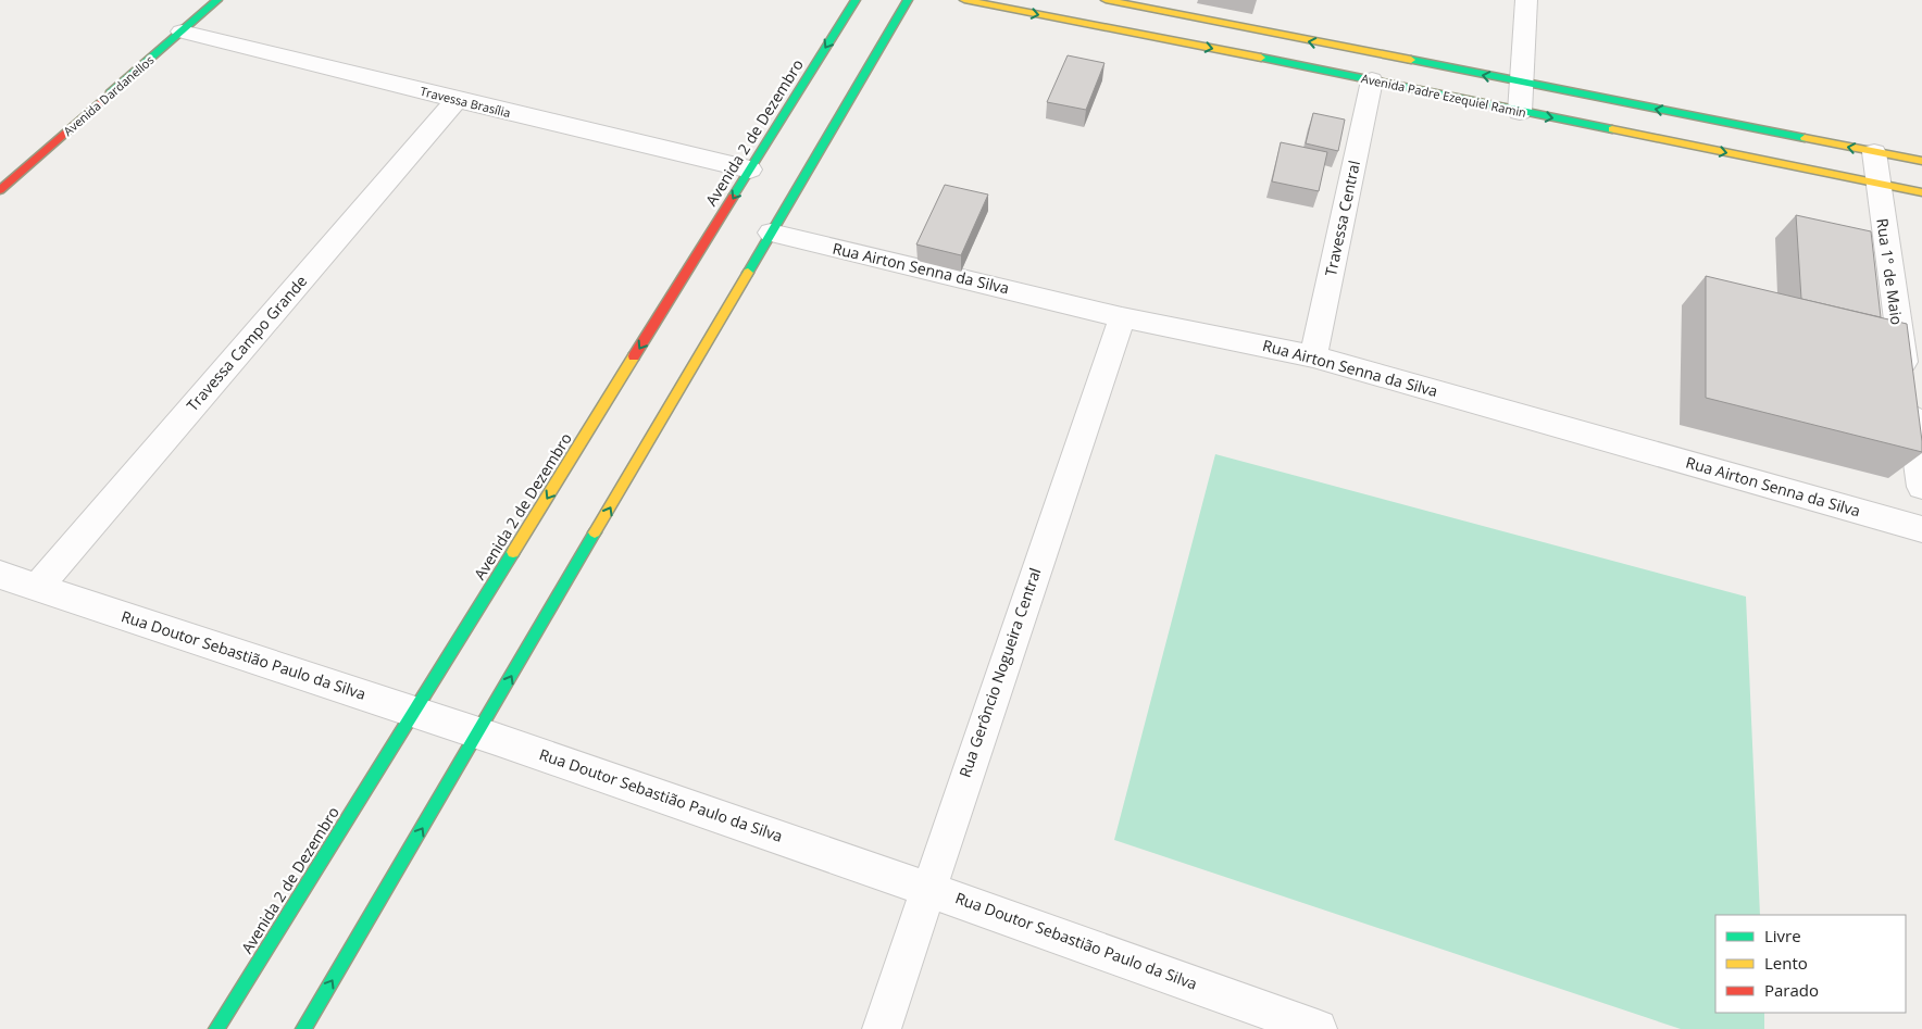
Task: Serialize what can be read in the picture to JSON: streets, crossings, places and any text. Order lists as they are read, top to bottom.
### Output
{
  "streets": {
    "street": [
      "Avenida Dardanellos",
      "Avenida Padre Ezequiel Ramin",
      "Travessa Brasília",
      "Avenida 2 de Dezembro",
      "Travessa Central",
      "Rua Airton Senna da Silva",
      "Rua 1° de Maio",
      "Travessa Campo Grande",
      "Rua Doutor Sebastião Paulo da Silva",
      "Rua Gerôncio Nogueira Central"
    ]
  },
  "crossings": [
    ["Avenida Dardanellos", "Travessa Brasília"],
    ["Avenida Padre Ezequiel Ramin", "Travessa Central"],
    ["Avenida Padre Ezequiel Ramin", "Rua 1° de Maio"],
    ["Travessa Brasília", "Avenida 2 de Dezembro"],
    ["Travessa Brasília", "Travessa Campo Grande"],
    ["Avenida 2 de Dezembro", "Rua Doutor Sebastião Paulo da Silva"],
    ["Travessa Central", "Rua Airton Senna da Silva"],
    ["Rua Airton Senna da Silva", "Rua Gerôncio Nogueira Central"],
    ["Travessa Campo Grande", "Rua Doutor Sebastião Paulo da Silva"],
    ["Rua Doutor Sebastião Paulo da Silva", "Rua Gerôncio Nogueira Central"]
  ],
  "legend": ["Livre", "Lento", "Parado"]
}
